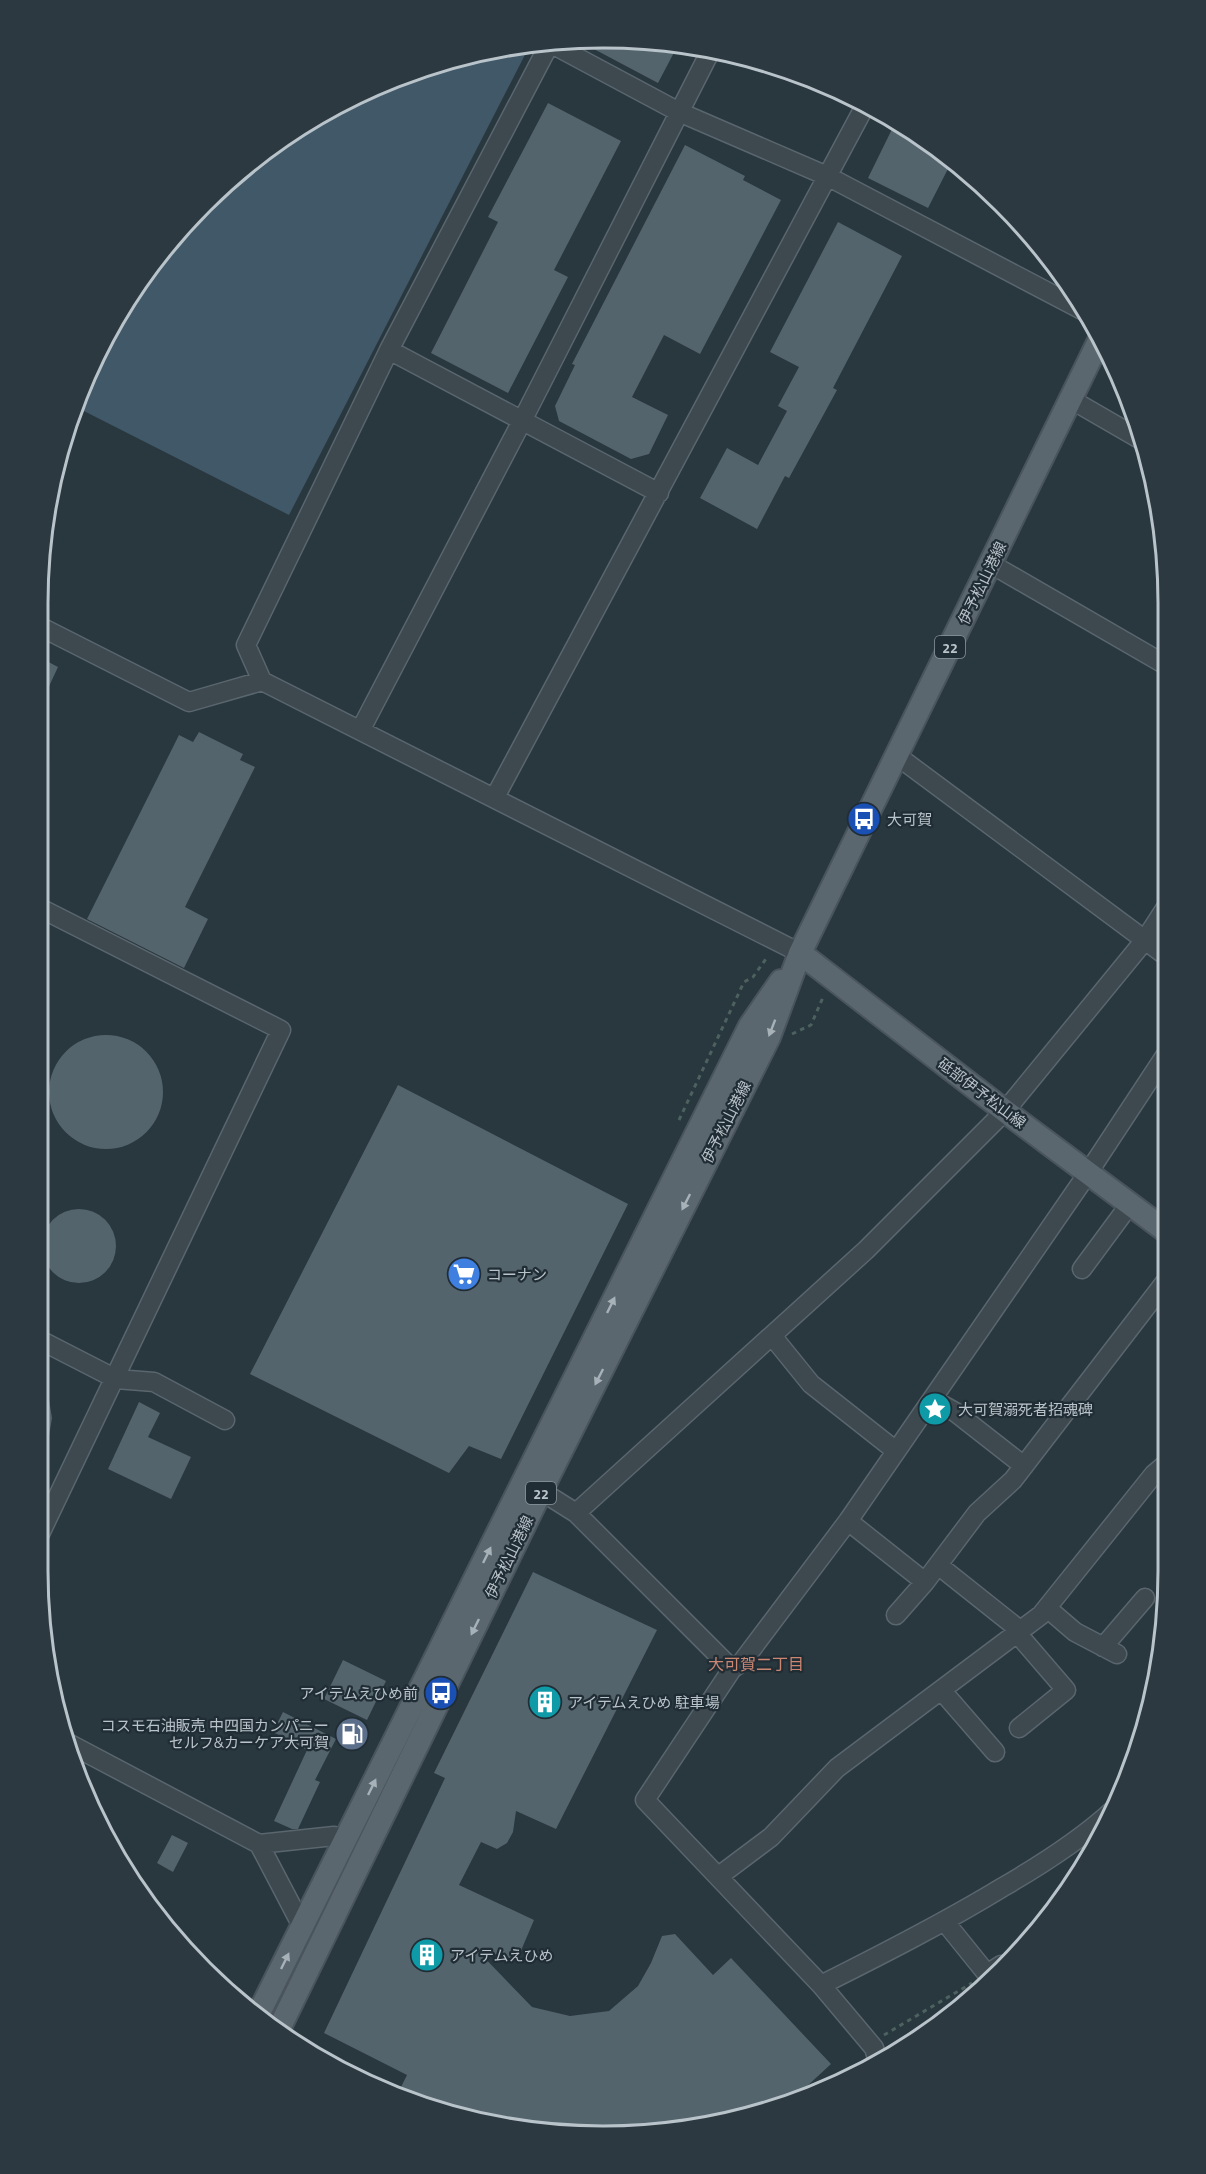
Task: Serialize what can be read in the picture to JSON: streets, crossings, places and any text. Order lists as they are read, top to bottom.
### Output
{
  "streets": {
    "main road": ["伊予松山港線", "22", "砥部伊予松山線"]
  },
  "crossings": [
    ["伊予松山港線", "砥部伊予松山線"]
  ],
  "districts": ["大可賀二丁目"],
  "places": {
    "bus stop": ["大可賀", "アイテムえひめ前"],
    "supermarket": ["コーナン"],
    "place": ["大可賀溺死者招魂碑"],
    "building": ["アイテムえひめ 駐車場", "アイテムえひめ"],
    "fuel station": ["コスモ石油販売 中四国カンパニー セルフ&カーケア大可賀"]
  }
}
